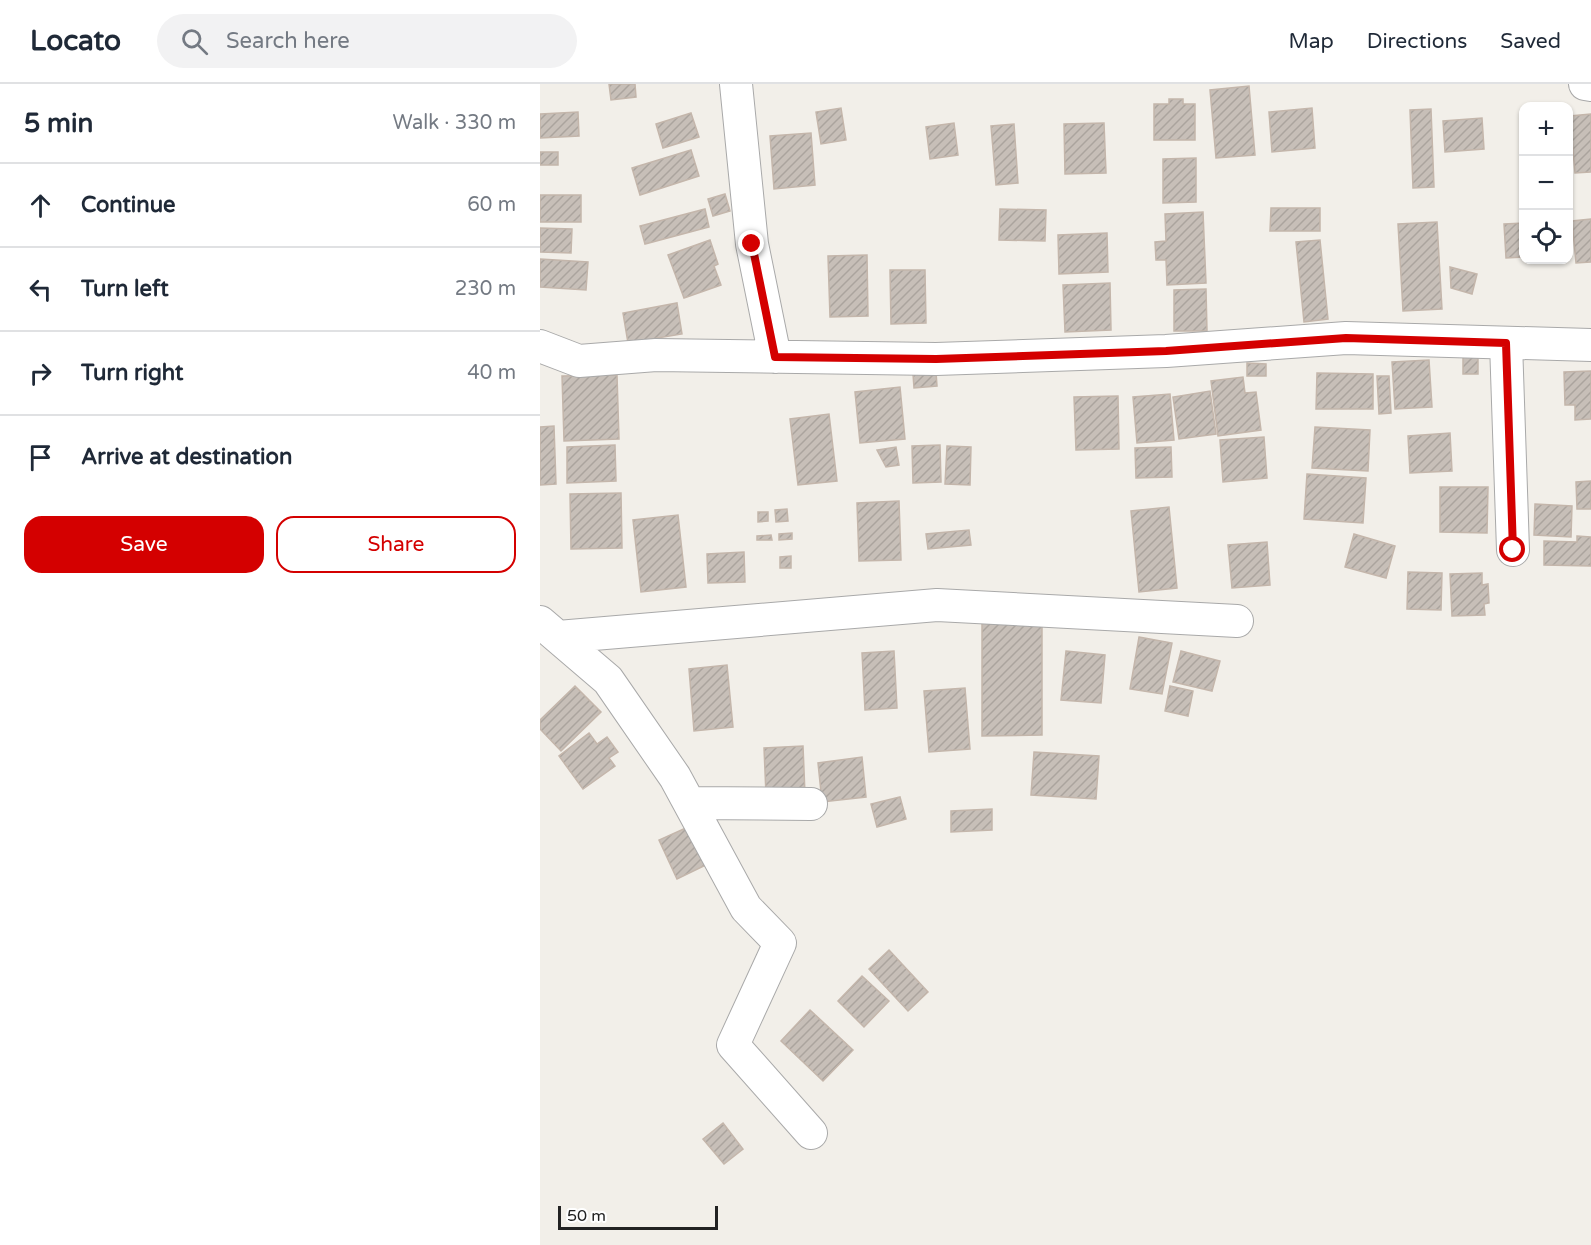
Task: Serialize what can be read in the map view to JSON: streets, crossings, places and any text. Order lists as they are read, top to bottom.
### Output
{
  "scale_bar": "50 m",
  "page": {
    "header": "Locato",
    "search": "Search here",
    "nav": ["Map", "Directions", "Saved"],
    "heading": ["5 min", "Walk · 330 m"],
    "map_buttons": ["+", "−"],
    "list": [
      ["Continue", "60 m"],
      ["Turn left", "230 m"],
      ["Turn right", "40 m"],
      "Arrive at destination"
    ],
    "buttons": ["Save", "Share"],
    "scale": "50 m"
  }
}
